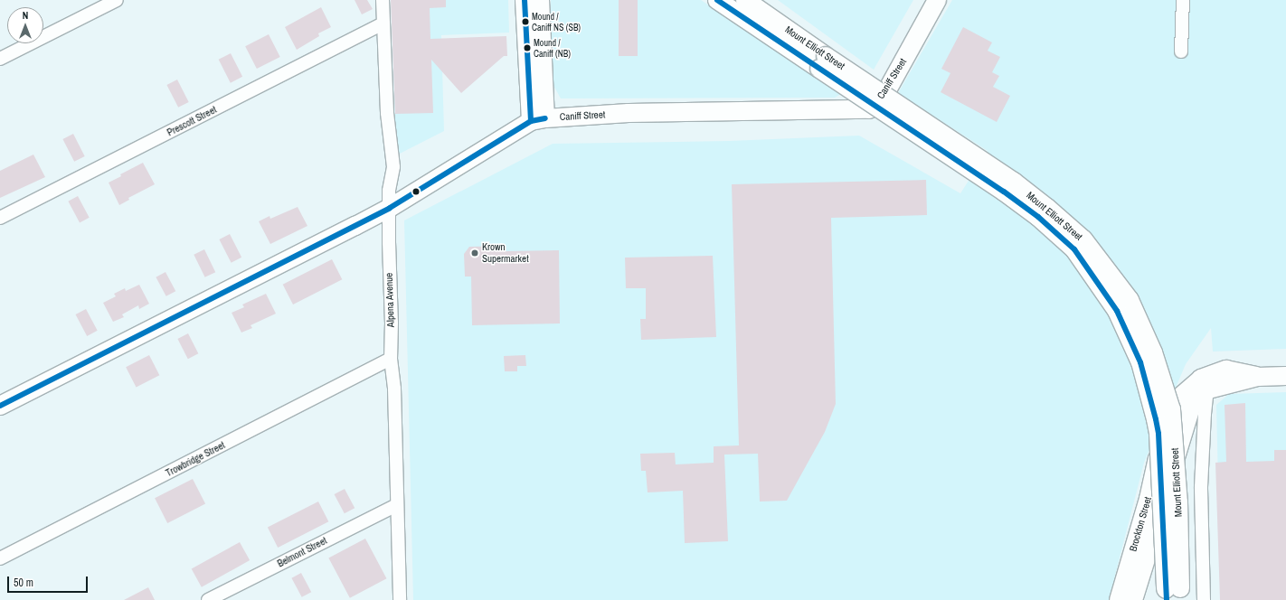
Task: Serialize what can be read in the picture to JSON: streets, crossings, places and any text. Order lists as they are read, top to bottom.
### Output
{
  "streets": {
    "street": [
      "Mount Elliott Street",
      "Caniff Street",
      "Prescott Street",
      "Alpena Avenue",
      "Trowbridge Street",
      "Brockton Street",
      "Belmont Street"
    ]
  },
  "crossings": [
    ["Caniff Street", "Alpena Avenue"],
    ["Prescott Street", "Alpena Avenue"],
    ["Alpena Avenue", "Trowbridge Street"],
    ["Alpena Avenue", "Belmont Street"]
  ],
  "places": ["Mound / Caniff NS (SB)", "Mound / Caniff (NB)", "Krown Supermarket"],
  "scale_bar": "50 m",
  "north": "top"
}
